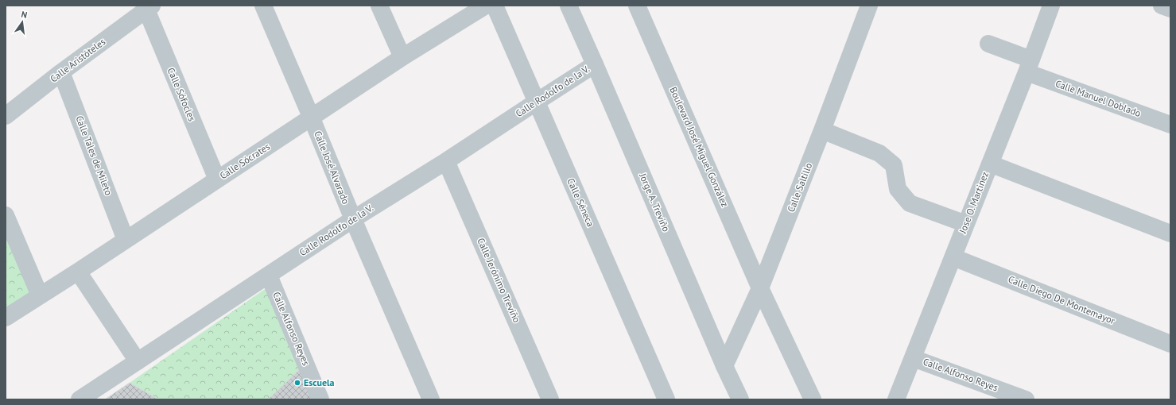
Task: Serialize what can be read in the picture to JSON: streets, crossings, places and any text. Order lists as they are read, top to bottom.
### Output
{
  "streets": {
    "street": [
      "Calle Aristóteles",
      "Calle Rodolfo de la V.",
      "Calle Sófocles",
      "Calle Manuel Doblado",
      "Boulevard José Miguel González",
      "Calle Tales de Mileto",
      "Calle Sócrates",
      "Calle José Alvarado",
      "Calle Saltillo",
      "Calle Séneca",
      "Jorge A. Treviño",
      "Jose O. Martinez",
      "Calle Jerónimo Treviño",
      "Calle Diego De Montemayor",
      "Calle Alfonso Reyes"
    ]
  },
  "crossings": [
    ["Calle Aristóteles", "Calle Sófocles"],
    ["Calle Aristóteles", "Calle Tales de Mileto"],
    ["Calle Rodolfo de la V.", "Calle José Alvarado"],
    ["Calle Rodolfo de la V.", "Calle Séneca"],
    ["Calle Rodolfo de la V.", "Jorge A. Treviño"],
    ["Calle Rodolfo de la V.", "Calle Jerónimo Treviño"],
    ["Calle Rodolfo de la V.", "Calle Alfonso Reyes"],
    ["Calle Sófocles", "Calle Sócrates"],
    ["Calle Manuel Doblado", "Jose O. Martinez"],
    ["Boulevard José Miguel González", "Calle Saltillo"],
    ["Calle Tales de Mileto", "Calle Sócrates"],
    ["Calle Sócrates", "Calle José Alvarado"],
    ["Calle Saltillo", "Jorge A. Treviño"],
    ["Jose O. Martinez", "Calle Diego De Montemayor"],
    ["Jose O. Martinez", "Calle Alfonso Reyes"]
  ],
  "places": ["Escuela"],
  "north": "top"
}
